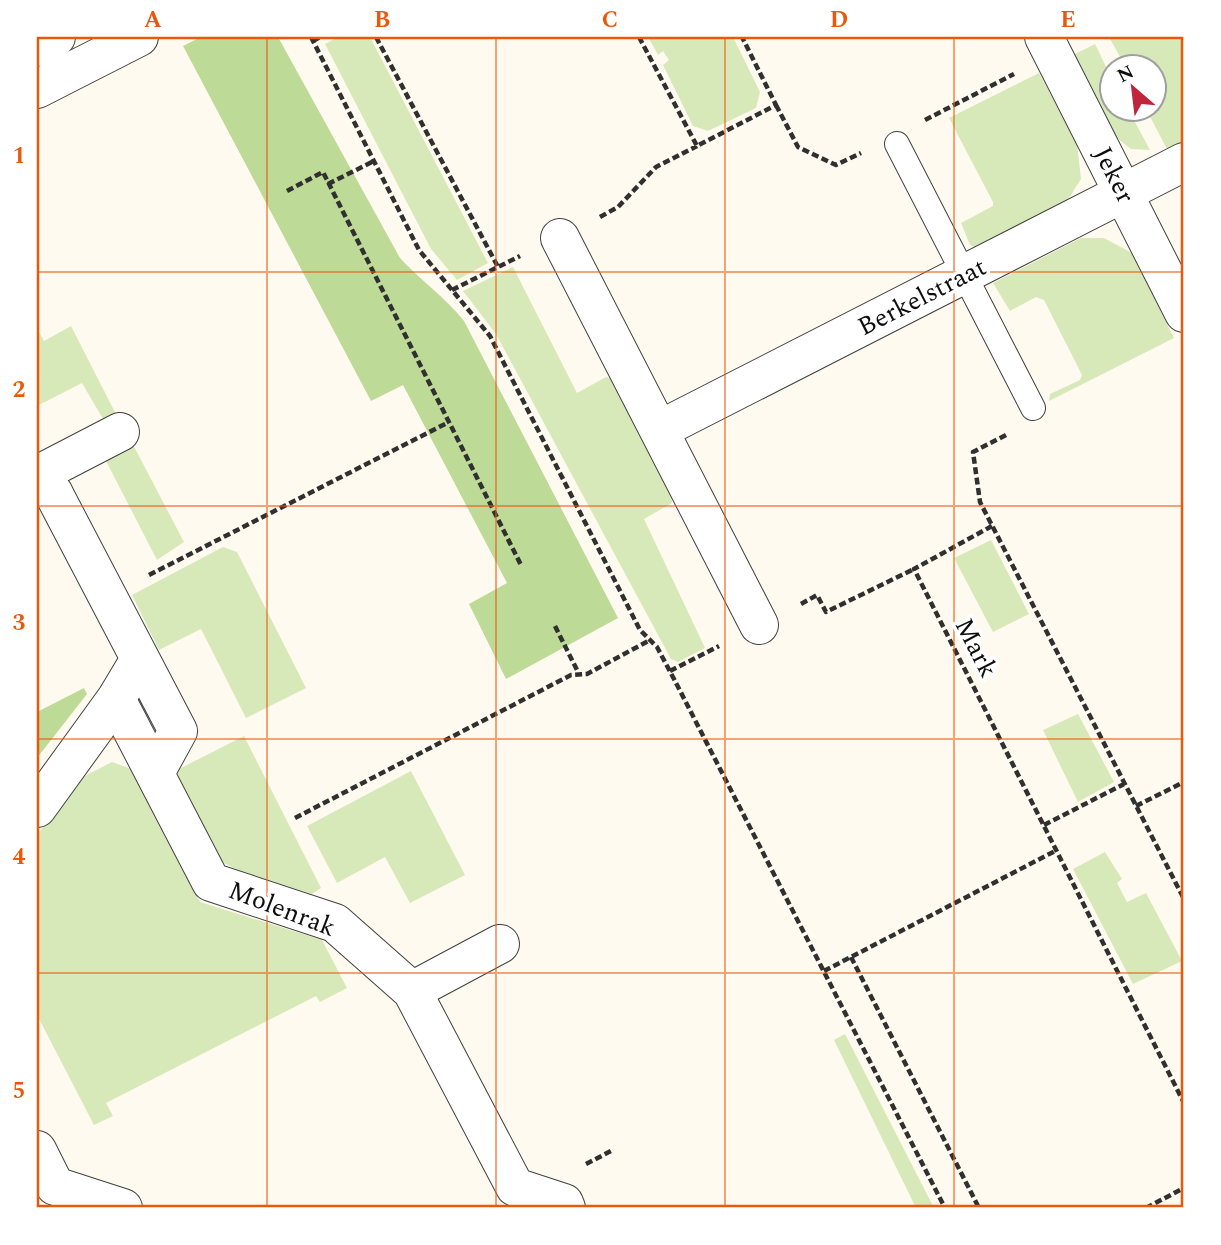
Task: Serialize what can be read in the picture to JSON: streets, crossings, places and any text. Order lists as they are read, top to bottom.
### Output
{
  "streets": {
    "street": ["Jeker", "Berkelstraat", "Molenrak"],
    "path": ["Mark"]
  },
  "crossings": [
    ["Jeker", "Berkelstraat"]
  ],
  "north": "top left",
  "grid": {
    "columns": [
      "A",
      "B",
      "C",
      "D",
      "E"
    ],
    "rows": [
      "1",
      "2",
      "3",
      "4",
      "5"
    ]
  }
}
